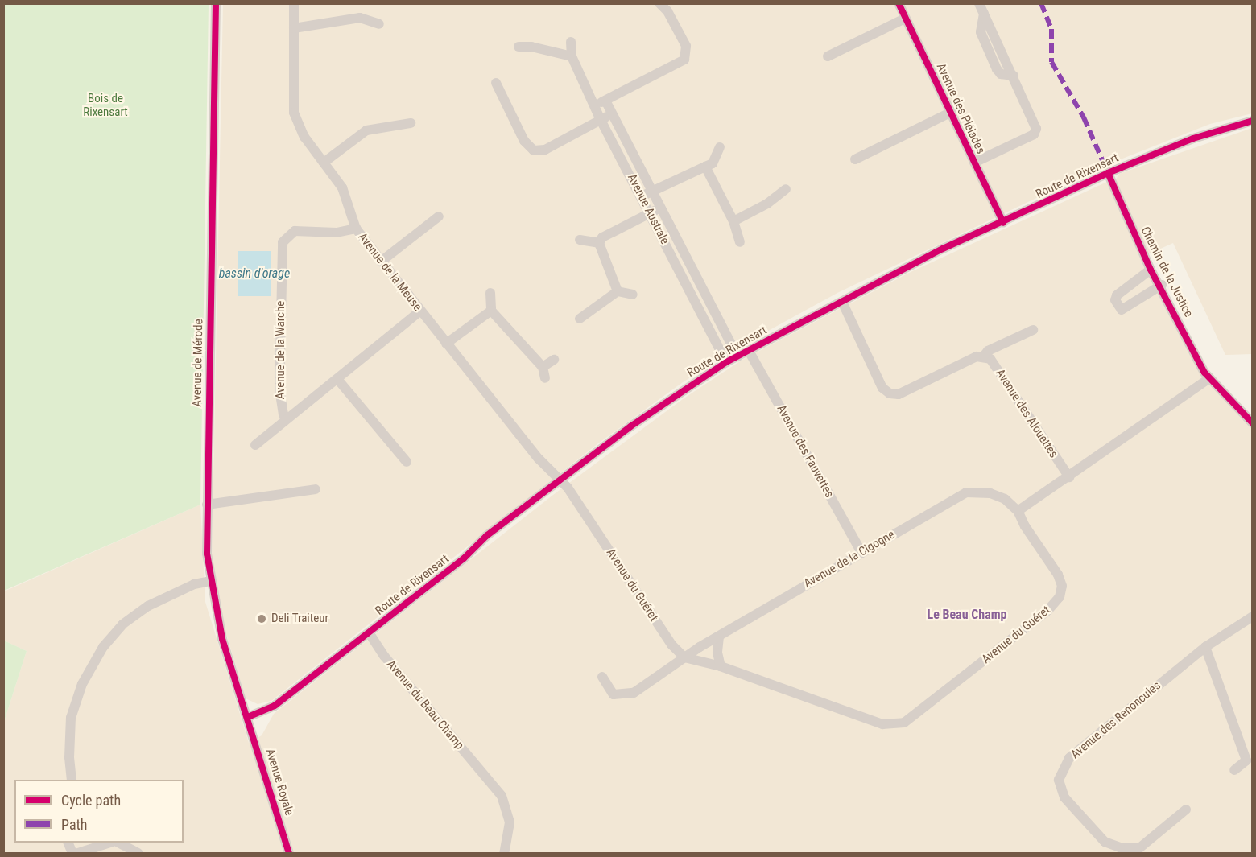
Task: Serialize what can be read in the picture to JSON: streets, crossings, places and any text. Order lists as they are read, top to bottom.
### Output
{
  "streets": {
    "street": [
      "Avenue des Pléiades",
      "Route de Rixensart",
      "Avenue Australe",
      "Avenue de la Meuse",
      "Chemin de la Justice",
      "Avenue de la Warche",
      "Avenue de Mérode",
      "Avenue des Alouettes",
      "Avenue des Fauvettes",
      "Avenue de la Cigogne",
      "Avenue du Guéret",
      "Avenue du Beau Champ",
      "Avenue des Renoncules",
      "Avenue Royale"
    ]
  },
  "crossings": [
    ["Avenue des Pléiades", "Route de Rixensart"],
    ["Route de Rixensart", "Avenue Australe"],
    ["Route de Rixensart", "Avenue de la Meuse"],
    ["Route de Rixensart", "Chemin de la Justice"],
    ["Route de Rixensart", "Avenue de Mérode"],
    ["Route de Rixensart", "Avenue des Fauvettes"],
    ["Route de Rixensart", "Avenue du Guéret"],
    ["Route de Rixensart", "Avenue du Beau Champ"],
    ["Route de Rixensart", "Avenue Royale"],
    ["Avenue de la Meuse", "Avenue de la Warche"],
    ["Avenue de la Meuse", "Avenue du Guéret"],
    ["Avenue de Mérode", "Avenue Royale"],
    ["Avenue des Fauvettes", "Avenue de la Cigogne"],
    ["Avenue de la Cigogne", "Avenue du Guéret"]
  ],
  "districts": ["Le Beau Champ"],
  "water": ["bassin d'orage"],
  "parks": ["Bois de Rixensart"],
  "places": ["Deli Traiteur"],
  "legend": ["Cycle path", "Path"]
}
